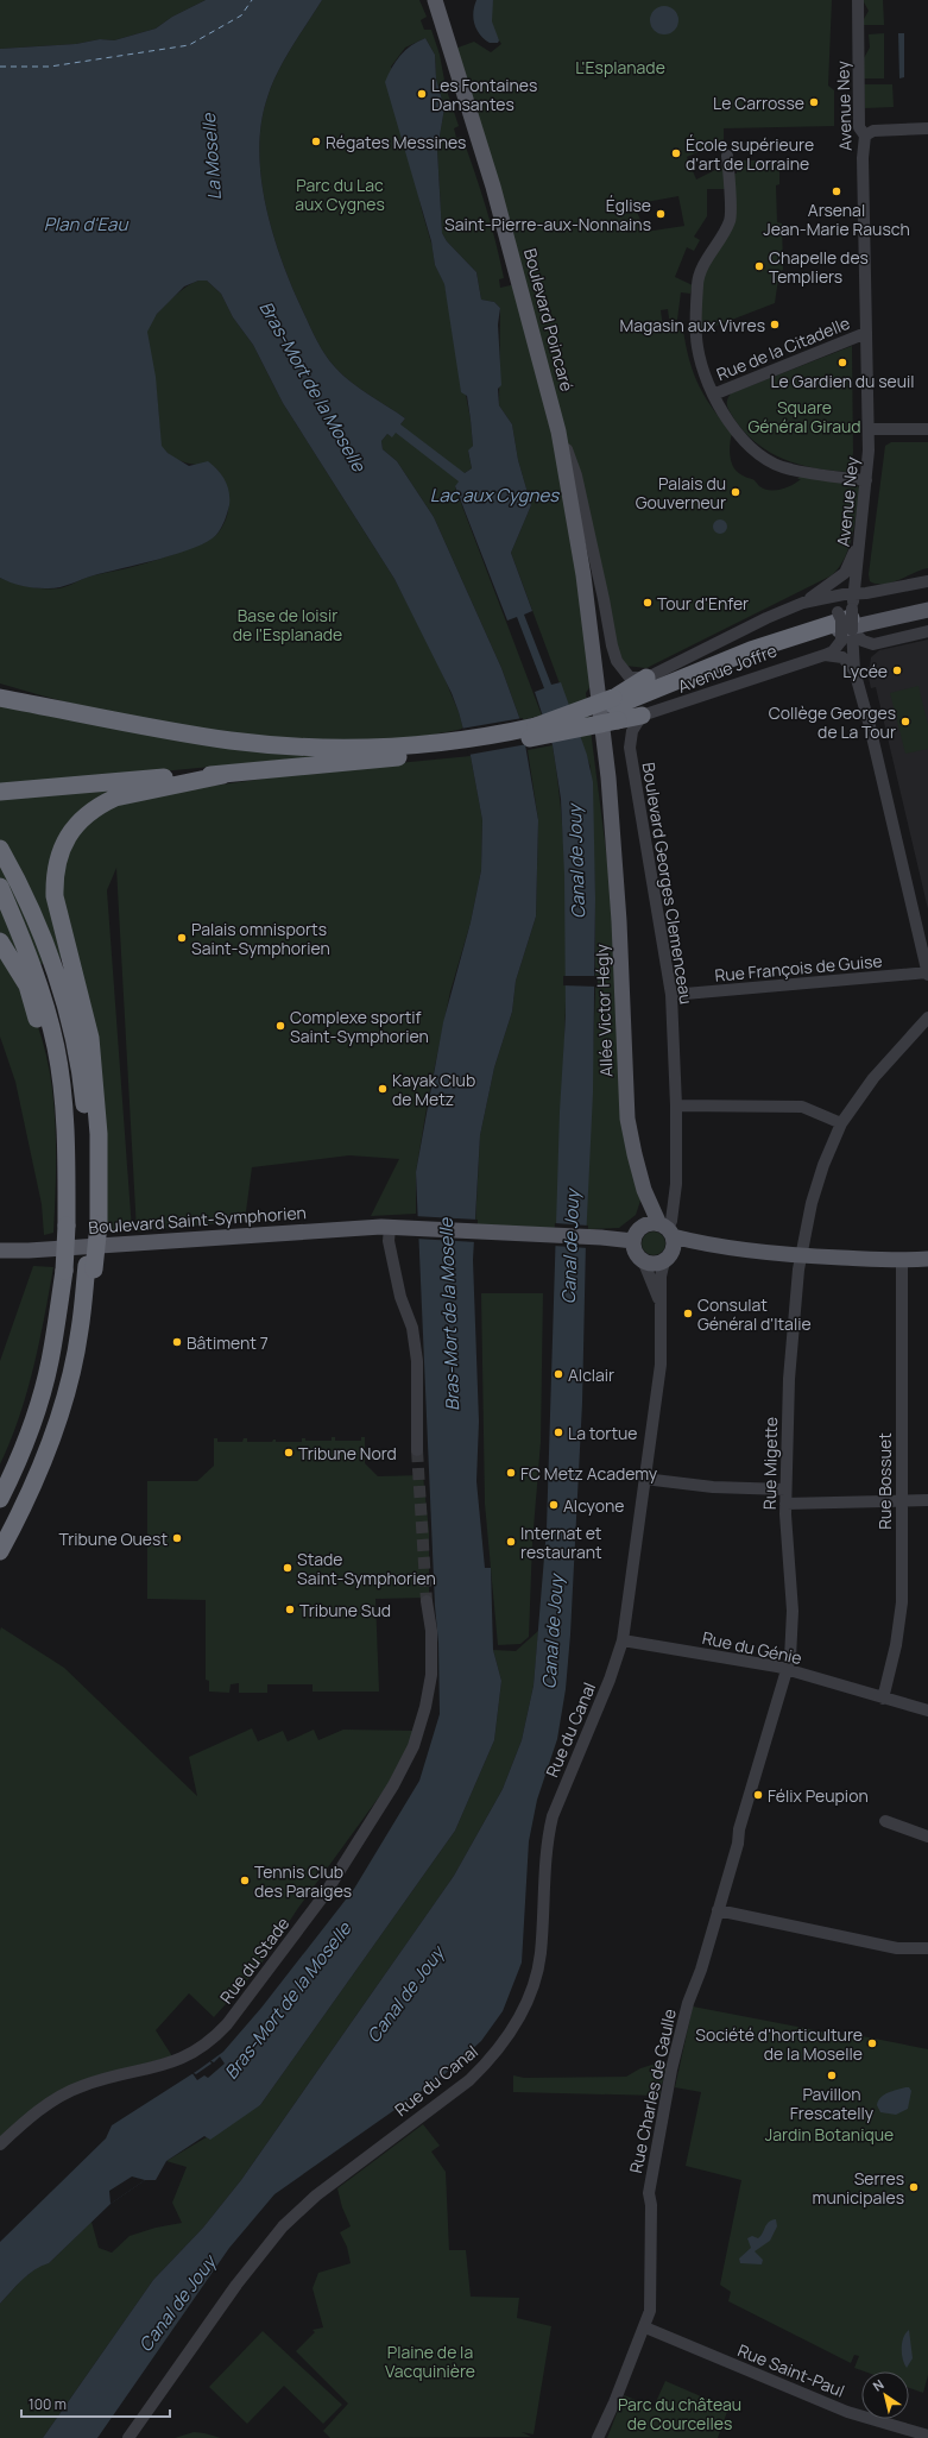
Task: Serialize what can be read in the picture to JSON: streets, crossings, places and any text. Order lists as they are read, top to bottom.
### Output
{
  "streets": {
    "highway": ["Avenue Joffre"],
    "main road": ["Boulevard Poincaré", "Allée Victor Hégly", "Boulevard Saint-Symphorien"],
    "street": [
      "Avenue Ney",
      "Rue de la Citadelle",
      "Boulevard Georges Clemenceau",
      "Rue François de Guise",
      "Rue Migette",
      "Rue Bossuet",
      "Rue du Génie",
      "Rue du Canal",
      "Rue du Stade",
      "Rue Charles de Gaulle",
      "Rue Saint-Paul"
    ]
  },
  "crossings": [
    ["Avenue Ney", "Rue de la Citadelle"],
    ["Avenue Ney", "Avenue Joffre"],
    ["Avenue Ney", "Rue François de Guise"],
    ["Boulevard Poincaré", "Avenue Joffre"],
    ["Boulevard Poincaré", "Allée Victor Hégly"],
    ["Avenue Joffre", "Boulevard Georges Clemenceau"],
    ["Avenue Joffre", "Allée Victor Hégly"],
    ["Boulevard Georges Clemenceau", "Rue François de Guise"],
    ["Boulevard Georges Clemenceau", "Allée Victor Hégly"],
    ["Boulevard Georges Clemenceau", "Boulevard Saint-Symphorien"],
    ["Allée Victor Hégly", "Boulevard Saint-Symphorien"],
    ["Rue Migette", "Rue du Génie"],
    ["Rue Migette", "Rue Charles de Gaulle"],
    ["Rue Bossuet", "Rue du Génie"],
    ["Rue du Génie", "Rue du Canal"],
    ["Rue du Génie", "Rue Charles de Gaulle"],
    ["Rue Charles de Gaulle", "Rue Saint-Paul"]
  ],
  "water": [
    "La Moselle",
    "Plan d'Eau",
    "Bras-Mort de la Moselle",
    "Lac aux Cygnes",
    "Canal de Jouy"
  ],
  "parks": [
    "L'Esplanade",
    "Parc du Lac aux Cygnes",
    "Square Général Giraud",
    "Base de loisir de l'Esplanade",
    "Jardin Botanique",
    "Plaine de la Vacquinière",
    "Parc du château de Courcelles"
  ],
  "places": [
    "Les Fontaines Dansantes",
    "Le Carrosse",
    "Régates Messines",
    "École supérieure d'art de Lorraine",
    "Arsenal Jean-Marie Rausch",
    "Église Saint-Pierre-aux-Nonnains",
    "Chapelle des Templiers",
    "Magasin aux Vivres",
    "Le Gardien du seuil",
    "Palais du Gouverneur",
    "Tour d'Enfer",
    "Lycée",
    "Collège Georges de La Tour",
    "Palais omnisports Saint-Symphorien",
    "Complexe sportif Saint-Symphorien",
    "Kayak Club de Metz",
    "Consulat Général d'Italie",
    "Bâtiment 7",
    "Alclair",
    "La tortue",
    "Tribune Nord",
    "FC Metz Academy",
    "Alcyone",
    "Tribune Ouest",
    "Internat et restaurant",
    "Stade Saint-Symphorien",
    "Tribune Sud",
    "Félix Peupion",
    "Tennis Club des Paraiges",
    "Société d'horticulture de la Moselle",
    "Pavillon Frescatelly",
    "Serres municipales"
  ],
  "scale_bar": "100 m",
  "north": "top left"
}
